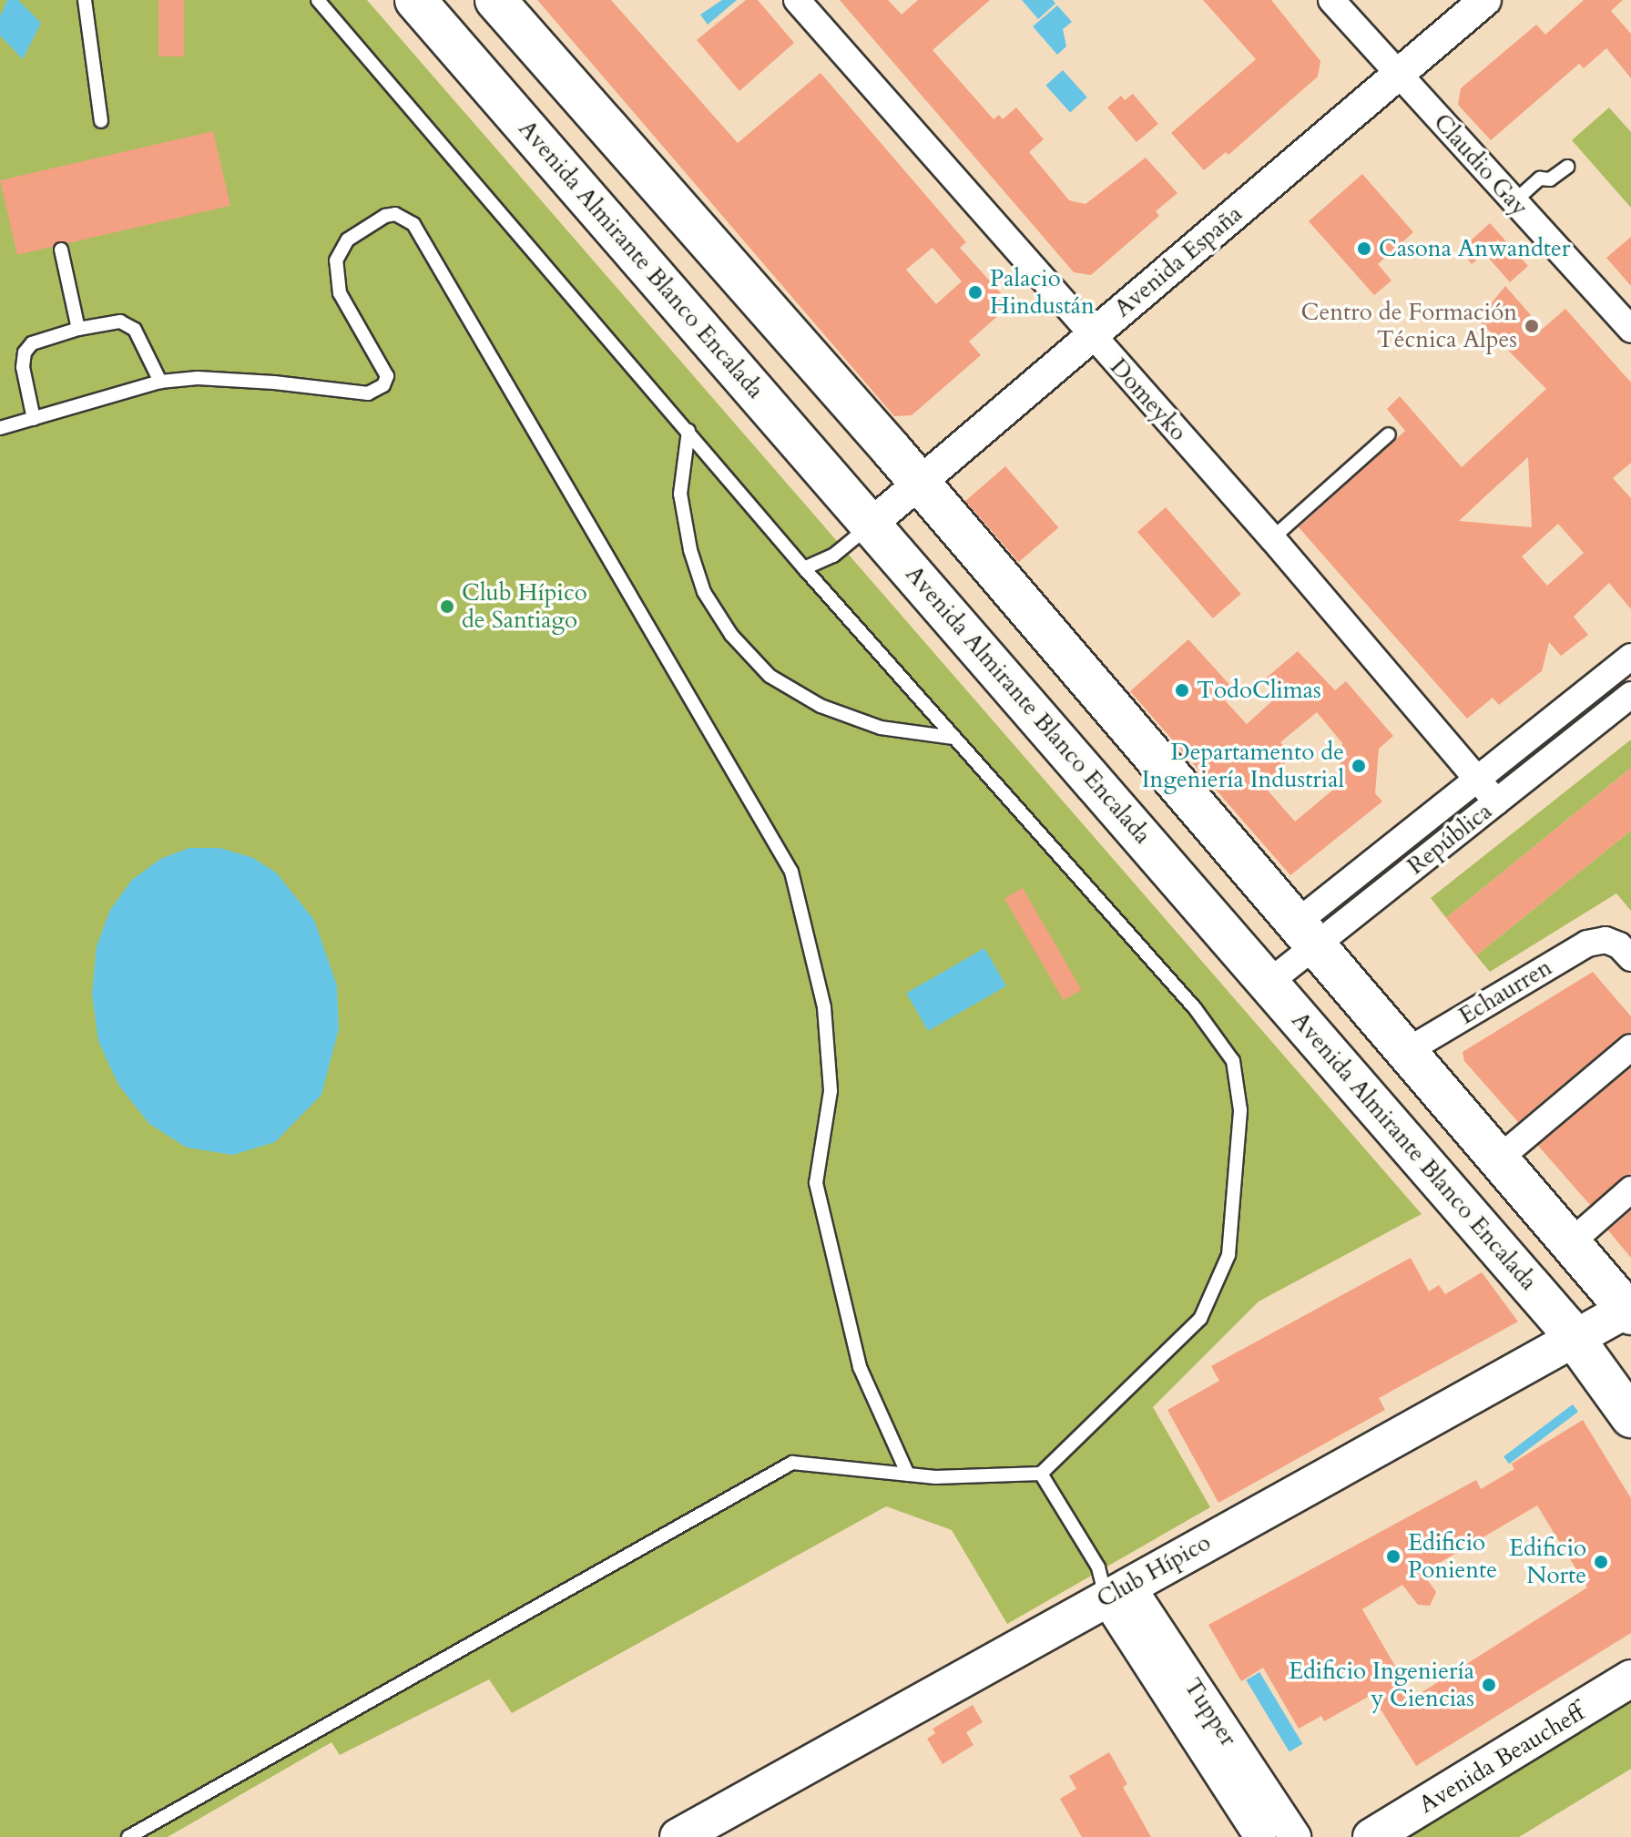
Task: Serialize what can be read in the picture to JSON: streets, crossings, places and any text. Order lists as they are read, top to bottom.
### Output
{
  "streets": {
    "main road": ["Avenida Almirante Blanco Encalada", "Club Hípico", "Avenida Beaucheff"],
    "street": [
      "Claudio Gay",
      "Avenida España",
      "Domeyko",
      "República",
      "Echaurren",
      "Tupper"
    ]
  },
  "crossings": [
    ["Claudio Gay", "Avenida España"],
    ["Avenida Almirante Blanco Encalada", "Avenida España"],
    ["Avenida Almirante Blanco Encalada", "República"],
    ["Avenida Almirante Blanco Encalada", "Club Hípico"],
    ["Avenida España", "Domeyko"],
    ["Domeyko", "República"],
    ["Club Hípico", "Tupper"]
  ],
  "places": [
    "Casona Anwandter",
    "Palacio Hindustán",
    "Centro de Formación Técnica Alpes",
    "Club Hípico de Santiago",
    "TodoClimas",
    "Departamento de Ingeniería Industrial",
    "Edificio Poniente",
    "Edificio Norte",
    "Edificio Ingeniería y Ciencias"
  ]
}
